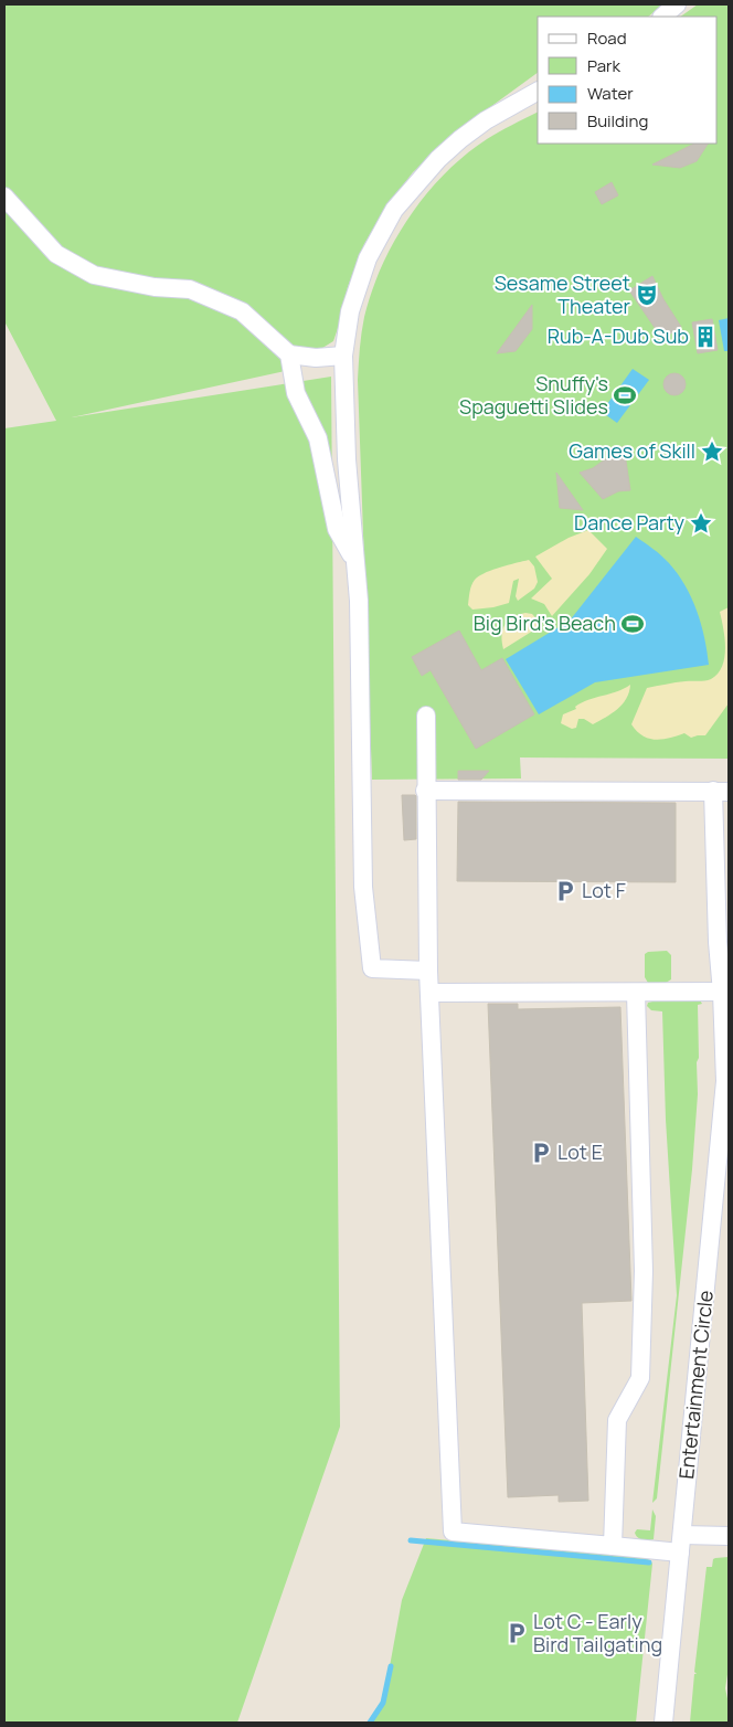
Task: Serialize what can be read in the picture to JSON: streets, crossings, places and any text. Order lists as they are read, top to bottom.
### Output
{
  "streets": {
    "street": ["Entertainment Circle"]
  },
  "places": {
    "theatre": ["Sesame Street Theater"],
    "building": ["Rub-A-Dub Sub"],
    "sports": ["Snuffy's Spaguetti Slides", "Big Bird's Beach"],
    "place": ["Games of Skill", "Dance Party"],
    "parking": ["Lot F", "Lot E", "Lot C - Early Bird Tailgating"]
  },
  "legend": [
    "Road",
    "Park",
    "Water",
    "Building"
  ]
}
